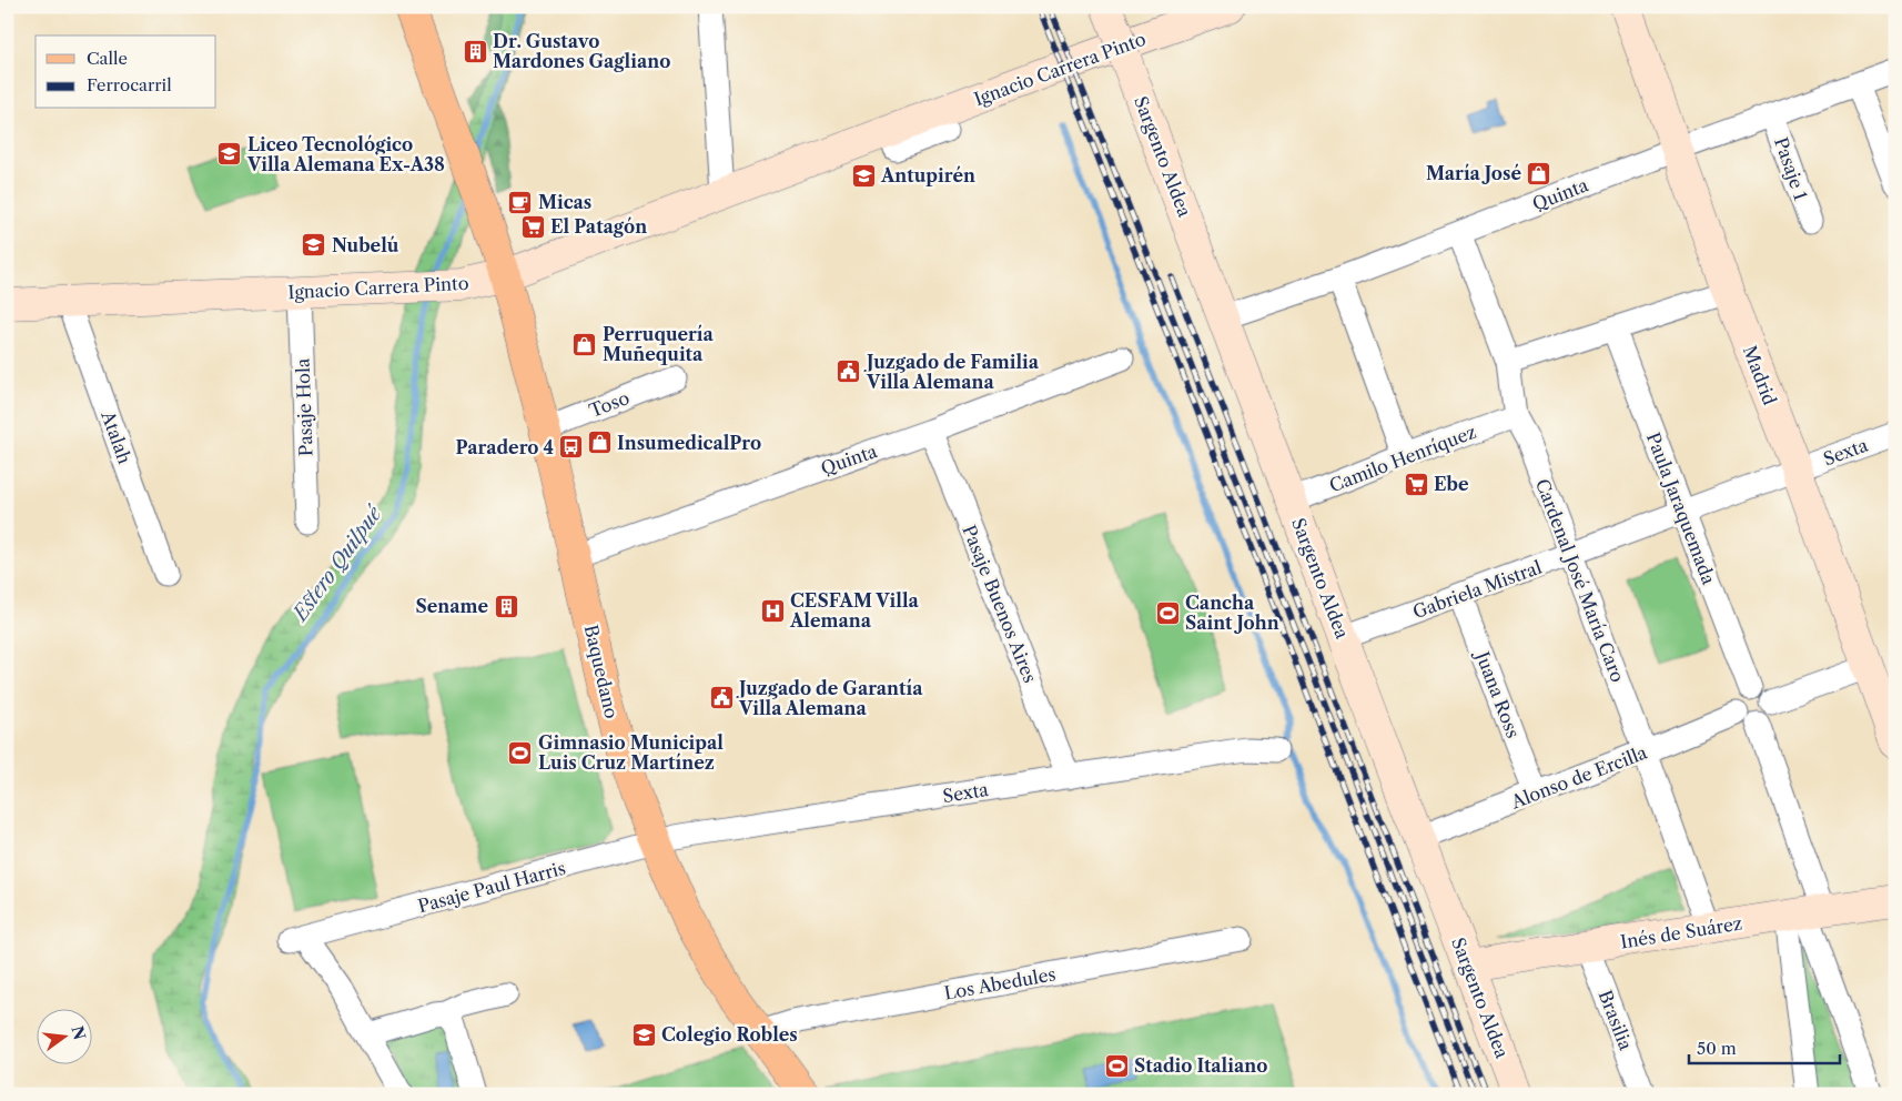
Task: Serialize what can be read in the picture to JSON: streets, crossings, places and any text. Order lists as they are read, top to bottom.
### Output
{
  "streets": {
    "main road": ["Baquedano"],
    "street": [
      "Ignacio Carrera Pinto",
      "Sargento Aldea",
      "Pasaje 1",
      "Quinta",
      "Madrid",
      "Toso",
      "Pasaje Hola",
      "Atalah",
      "Sexta",
      "Camilo Henríquez",
      "Paula Jaraquemada",
      "Cardenal José María Caro",
      "Gabriela Mistral",
      "Pasaje Buenos Aires",
      "Juana Ross",
      "Alonso de Ercilla",
      "Pasaje Paul Harris",
      "Inés de Suárez",
      "Los Abedules",
      "Brasilia"
    ]
  },
  "crossings": [
    ["Ignacio Carrera Pinto", "Pasaje Hola"],
    ["Ignacio Carrera Pinto", "Atalah"],
    ["Ignacio Carrera Pinto", "Baquedano"],
    ["Sargento Aldea", "Quinta"],
    ["Sargento Aldea", "Camilo Henríquez"],
    ["Sargento Aldea", "Gabriela Mistral"],
    ["Sargento Aldea", "Alonso de Ercilla"],
    ["Sargento Aldea", "Inés de Suárez"],
    ["Pasaje 1", "Quinta"],
    ["Quinta", "Madrid"],
    ["Quinta", "Cardenal José María Caro"],
    ["Quinta", "Pasaje Buenos Aires"],
    ["Quinta", "Baquedano"],
    ["Madrid", "Sexta"],
    ["Madrid", "Gabriela Mistral"],
    ["Toso", "Baquedano"],
    ["Sexta", "Gabriela Mistral"],
    ["Sexta", "Pasaje Buenos Aires"],
    ["Sexta", "Baquedano"],
    ["Sexta", "Pasaje Paul Harris"],
    ["Camilo Henríquez", "Cardenal José María Caro"],
    ["Paula Jaraquemada", "Gabriela Mistral"],
    ["Cardenal José María Caro", "Gabriela Mistral"],
    ["Cardenal José María Caro", "Alonso de Ercilla"],
    ["Cardenal José María Caro", "Inés de Suárez"],
    ["Gabriela Mistral", "Juana Ross"],
    ["Baquedano", "Pasaje Paul Harris"],
    ["Baquedano", "Los Abedules"],
    ["Juana Ross", "Alonso de Ercilla"],
    ["Inés de Suárez", "Brasilia"]
  ],
  "water": ["Estero Quilpué"],
  "places": {
    "building": ["Dr. Gustavo Mardones Gagliano", "Sename"],
    "school or university": [
      "Liceo Tecnológico Villa Alemana Ex-A38",
      "Antupirén",
      "Nubelú",
      "Colegio Robles"
    ],
    "shop": ["María José", "Perruquería Muñequita", "InsumedicalPro"],
    "cafe": ["Micas"],
    "supermarket": ["El Patagón", "Ebe"],
    "public building": ["Juzgado de Familia Villa Alemana", "Juzgado de Garantía Villa Alemana"],
    "bus stop": ["Paradero 4"],
    "hospital": ["CESFAM Villa Alemana"],
    "sports": ["Cancha Saint John", "Gimnasio Municipal Luis Cruz Martínez", "Stadio Italiano"]
  },
  "legend": ["Calle", "Ferrocarril"],
  "scale_bar": "50 m",
  "north": "right"
}
